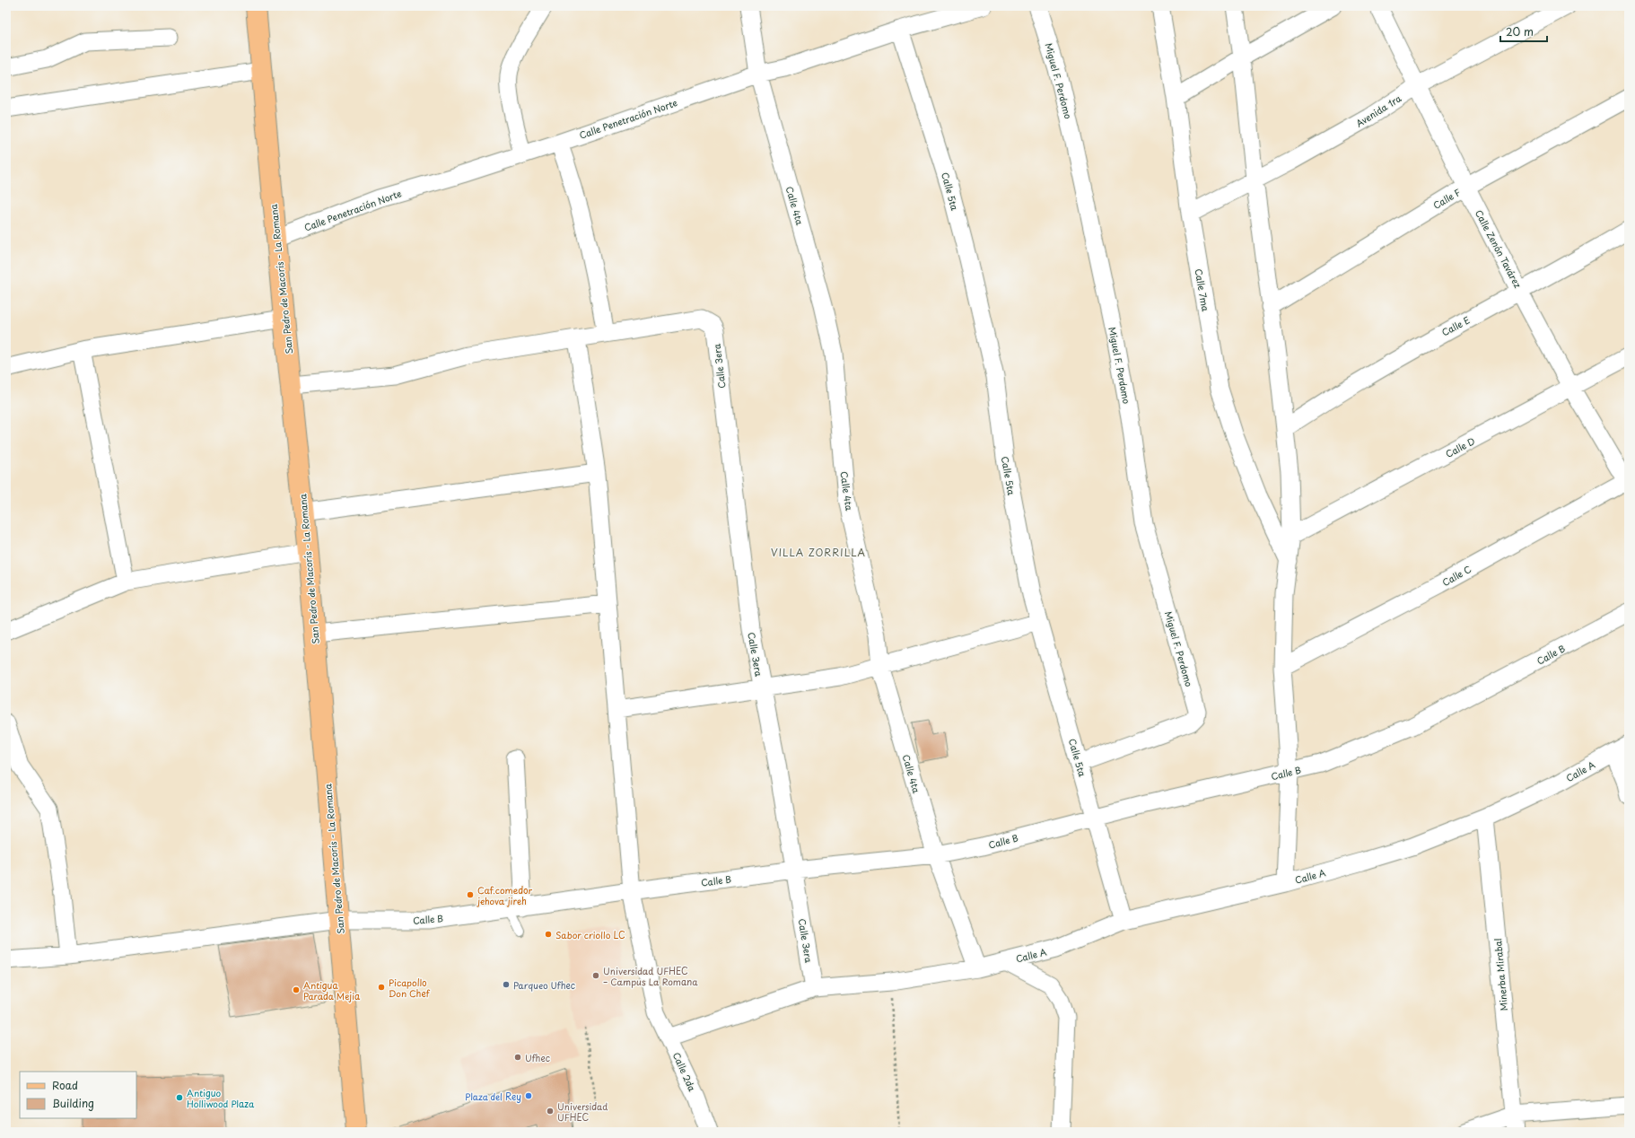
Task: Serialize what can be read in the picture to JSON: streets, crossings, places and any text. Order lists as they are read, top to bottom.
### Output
{
  "streets": {
    "main road": ["San Pedro de Macorís - La Romana"],
    "street": [
      "Miguel F. Perdomo",
      "Avenida 1ra",
      "Calle Penetración Norte",
      "Calle 5ta",
      "Calle F",
      "Calle 4ta",
      "Calle Zenón Tavárez",
      "Calle 7ma",
      "Calle E",
      "Calle 3era",
      "Calle D",
      "Calle C",
      "Calle B",
      "Calle A",
      "Minerba Mirabal",
      "Calle 2da"
    ]
  },
  "crossings": [
    ["Miguel F. Perdomo", "Calle 5ta"],
    ["Avenida 1ra", "Calle Zenón Tavárez"],
    ["Avenida 1ra", "Calle 7ma"],
    ["Calle Penetración Norte", "Calle 5ta"],
    ["Calle Penetración Norte", "Calle 4ta"],
    ["Calle Penetración Norte", "San Pedro de Macorís - La Romana"],
    ["Calle 5ta", "Calle B"],
    ["Calle 5ta", "Calle A"],
    ["Calle F", "Calle Zenón Tavárez"],
    ["Calle 4ta", "Calle B"],
    ["Calle 4ta", "Calle A"],
    ["Calle Zenón Tavárez", "Calle E"],
    ["Calle Zenón Tavárez", "Calle D"],
    ["Calle Zenón Tavárez", "Calle C"],
    ["San Pedro de Macorís - La Romana", "Calle B"],
    ["Calle 3era", "Calle B"],
    ["Calle 3era", "Calle A"],
    ["Calle B", "Calle 2da"],
    ["Calle A", "Minerba Mirabal"],
    ["Calle A", "Calle 2da"]
  ],
  "districts": ["VILLA ZORRILLA"],
  "places": [
    "Caf.comedor jehova jireh",
    "Sabor criollo LC",
    "Universidad UFHEC – Campus La Romana",
    "Parqueo Ufhec",
    "Picapollo Don Chef",
    "Antigua Parada Mejia",
    "Ufhec",
    "Plaza del Rey",
    "Antiguo Holliwood Plaza",
    "Universidad UFHEC"
  ],
  "legend": ["Road", "Building"],
  "scale_bar": "20 m"
}
